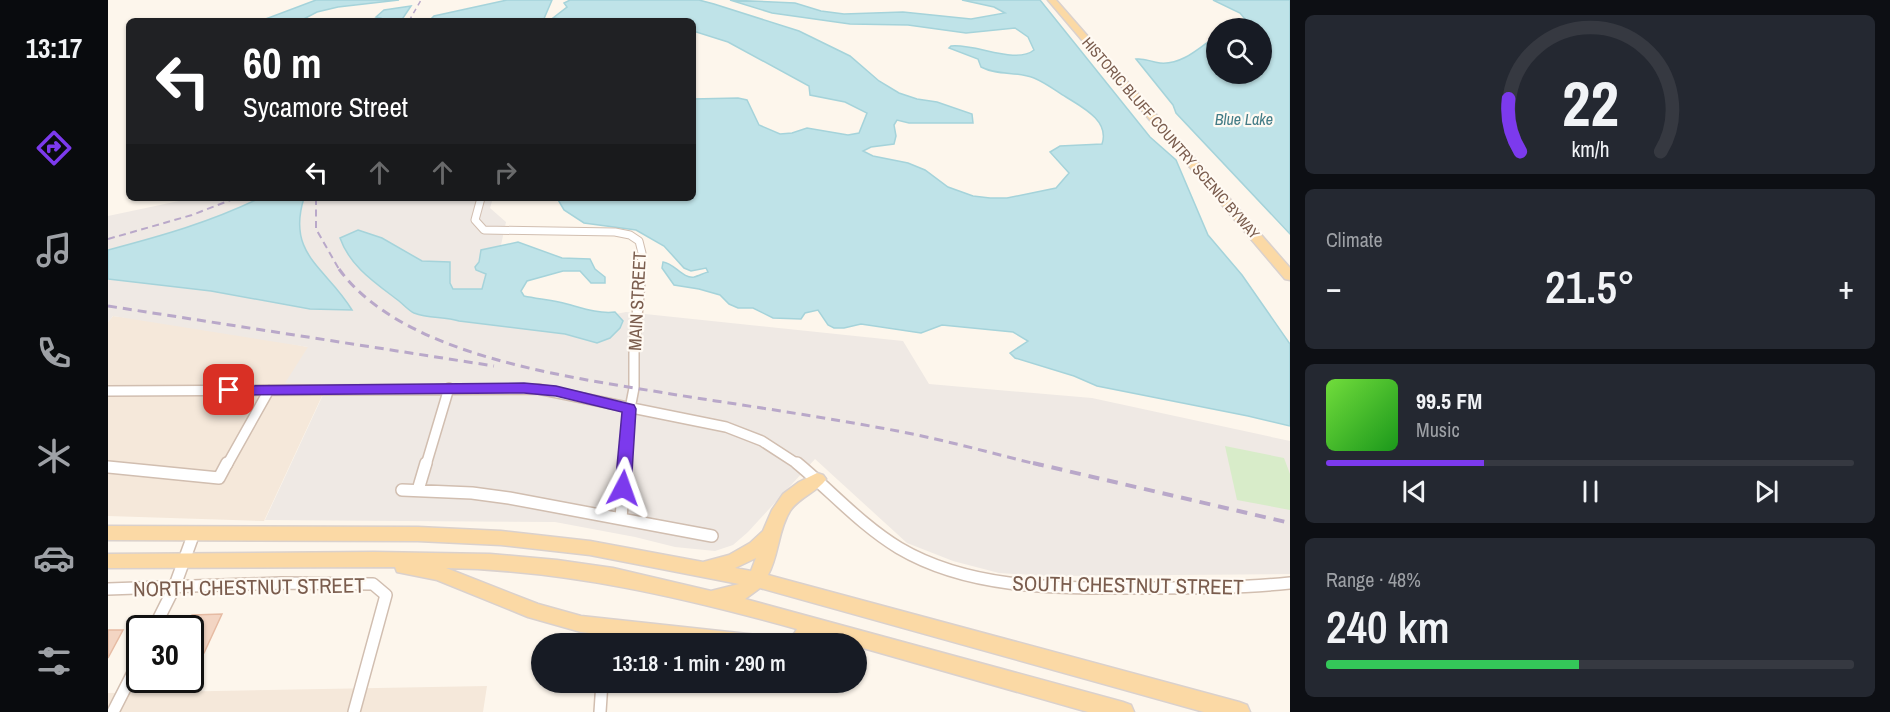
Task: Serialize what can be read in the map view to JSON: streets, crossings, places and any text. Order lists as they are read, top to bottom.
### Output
{
  "streets": {
    "main road": ["HISTORIC BLUFF COUNTRY SCENIC BYWAY"],
    "street": ["MAIN STREET", "SOUTH CHESTNUT STREET", "NORTH CHESTNUT STREET"]
  },
  "crossings": [
    ["MAIN STREET", "SOUTH CHESTNUT STREET"]
  ],
  "water": ["Blue Lake"],
  "page": {
    "tabs": "13:17",
    "turn": ["60 m", "Sycamore Street"],
    "tile": [
      "Climate",
      ["Range · 48%", "240 km"]
    ],
    "heat": ["−", "21.5°", "+"],
    "song": ["99.5 FM", "Music"],
    "limit": "30",
    "trip": "13:18 · 1 min · 290 m",
    "gauge": ["22", "km/h"]
  }
}
